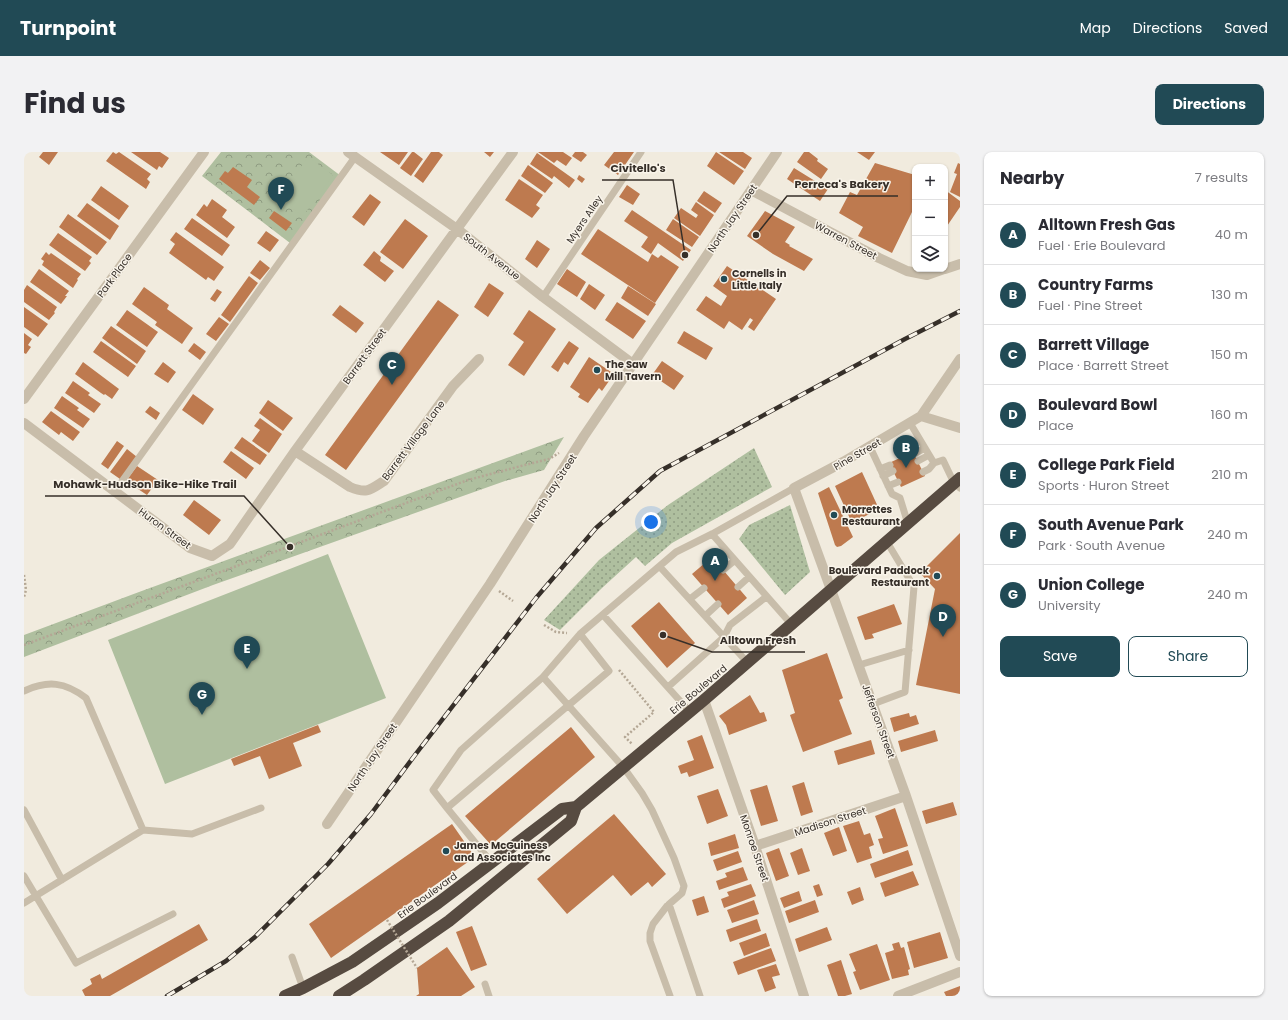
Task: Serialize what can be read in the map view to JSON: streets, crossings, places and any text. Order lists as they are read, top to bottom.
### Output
{
  "streets": {
    "highway": ["Erie Boulevard"],
    "street": [
      "North Jay Street",
      "Warren Street",
      "South Avenue",
      "Park Place",
      "Barrett Street",
      "Barrett Village Lane",
      "Pine Street",
      "Huron Street",
      "Jefferson Street",
      "Madison Street",
      "Monroe Street"
    ],
    "lane": ["Myers Alley"]
  },
  "crossings": [
    ["North Jay Street", "Warren Street"],
    ["North Jay Street", "South Avenue"],
    ["Myers Alley", "South Avenue"],
    ["South Avenue", "Barrett Street"],
    ["Barrett Street", "Barrett Village Lane"],
    ["Barrett Street", "Huron Street"],
    ["Pine Street", "Jefferson Street"],
    ["Erie Boulevard", "Jefferson Street"],
    ["Erie Boulevard", "Monroe Street"],
    ["Jefferson Street", "Madison Street"],
    ["Madison Street", "Monroe Street"]
  ],
  "places": [
    "Perreca's Bakery",
    "Civitello's",
    "Cornells in Little Italy",
    "The Saw Mill Tavern",
    "Morrettes Restaurant",
    "Mohawk-Hudson Bike-Hike Trail",
    "Boulevard Paddock Restaurant",
    "Alltown Fresh",
    "James McGuiness and Associates Inc"
  ],
  "page": {
    "header": "Turnpoint",
    "nav": ["Map", "Directions", "Saved"],
    "title": "Find us",
    "buttons": [
      "Directions",
      ["Save", "Share"]
    ],
    "heading": ["Nearby", "7 results"],
    "map_buttons": ["+", "−"],
    "pins": [
      "F",
      "C",
      "B",
      "A",
      "D",
      "E",
      "G"
    ],
    "list": [
      {
        "mark": "A",
        "name": "Alltown Fresh Gas",
        "note": "Fuel · Erie Boulevard",
        "value": "40 m"
      },
      {
        "mark": "B",
        "name": "Country Farms",
        "note": "Fuel · Pine Street",
        "value": "130 m"
      },
      {
        "mark": "C",
        "name": "Barrett Village",
        "note": "Place · Barrett Street",
        "value": "150 m"
      },
      {
        "mark": "D",
        "name": "Boulevard Bowl",
        "note": "Place",
        "value": "160 m"
      },
      {
        "mark": "E",
        "name": "College Park Field",
        "note": "Sports · Huron Street",
        "value": "210 m"
      },
      {
        "mark": "F",
        "name": "South Avenue Park",
        "note": "Park · South Avenue",
        "value": "240 m"
      },
      {
        "mark": "G",
        "name": "Union College",
        "note": "University",
        "value": "240 m"
      }
    ]
  }
}
